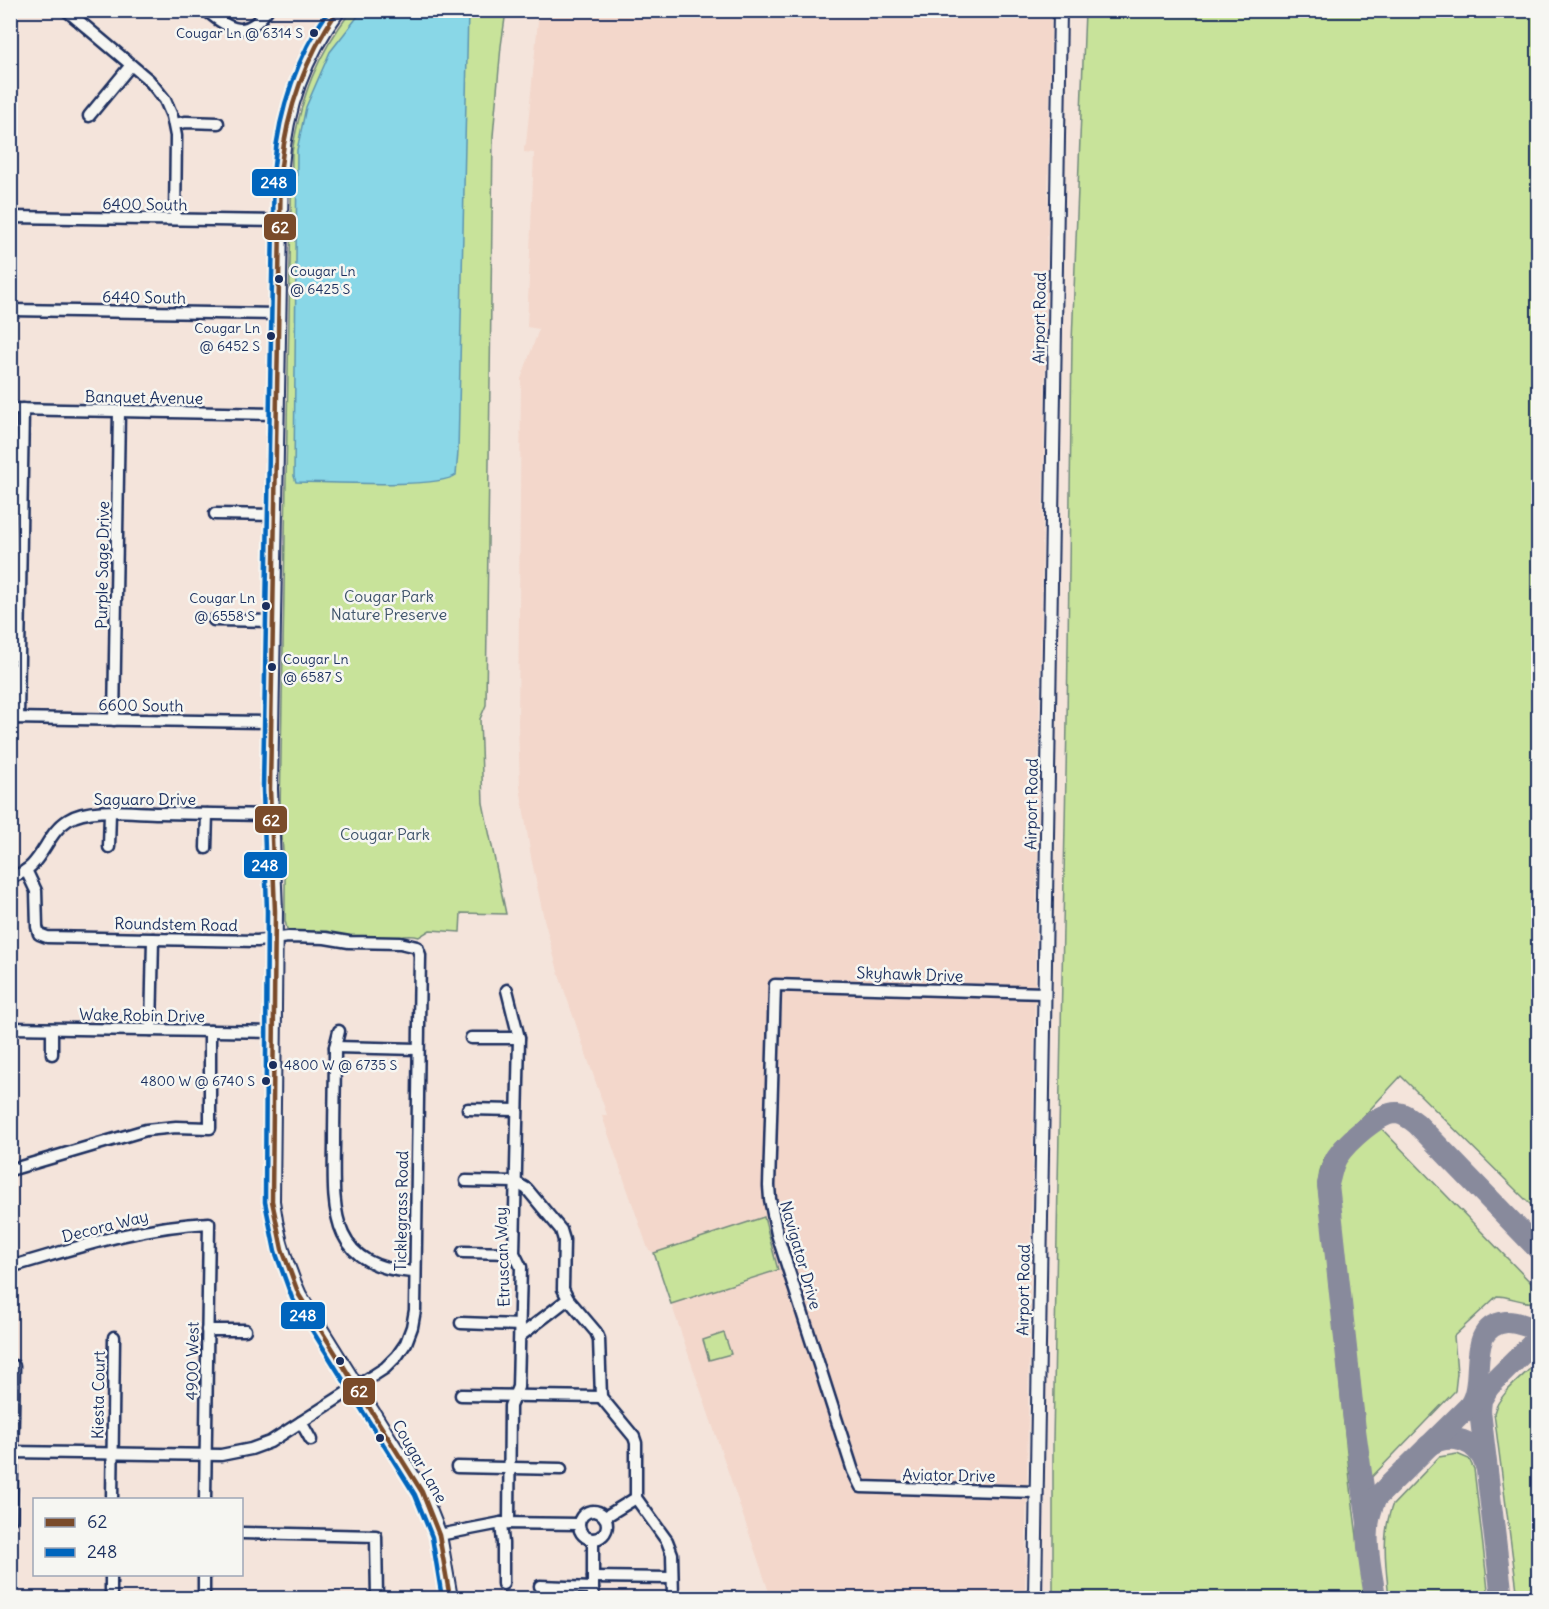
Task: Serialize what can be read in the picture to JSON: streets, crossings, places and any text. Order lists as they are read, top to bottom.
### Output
{
  "streets": {
    "main road": ["Cougar Lane"],
    "street": [
      "6400 South",
      "6440 South",
      "Airport Road",
      "Banquet Avenue",
      "Purple Sage Drive",
      "6600 South",
      "Saguaro Drive",
      "Roundstem Road",
      "Skyhawk Drive",
      "Wake Robin Drive",
      "Ticklegrass Road",
      "Decora Way",
      "Navigator Drive",
      "Etruscan Way",
      "4900 West",
      "Kiesta Court",
      "Aviator Drive"
    ]
  },
  "crossings": [
    ["6400 South", "Cougar Lane"],
    ["6440 South", "Cougar Lane"],
    ["Airport Road", "Skyhawk Drive"],
    ["Airport Road", "Aviator Drive"],
    ["Banquet Avenue", "Purple Sage Drive"],
    ["Banquet Avenue", "Cougar Lane"],
    ["Purple Sage Drive", "6600 South"],
    ["6600 South", "Cougar Lane"],
    ["Saguaro Drive", "Roundstem Road"],
    ["Saguaro Drive", "Cougar Lane"],
    ["Roundstem Road", "Ticklegrass Road"],
    ["Roundstem Road", "Cougar Lane"],
    ["Skyhawk Drive", "Navigator Drive"],
    ["Wake Robin Drive", "Cougar Lane"],
    ["Ticklegrass Road", "4900 West"],
    ["Ticklegrass Road", "Kiesta Court"],
    ["Ticklegrass Road", "Cougar Lane"],
    ["Decora Way", "4900 West"],
    ["Navigator Drive", "Aviator Drive"]
  ],
  "parks": ["Cougar Park Nature Preserve", "Cougar Park"],
  "places": [
    "Cougar Ln @ 6314 S",
    "Cougar Ln @ 6425 S",
    "Cougar Ln @ 6452 S",
    "Cougar Ln @ 6558 S",
    "Cougar Ln @ 6587 S",
    "4800 W @ 6735 S",
    "4800 W @ 6740 S"
  ],
  "lines": ["transit line 62", "transit line 248"],
  "legend": ["62", "248"]
}
